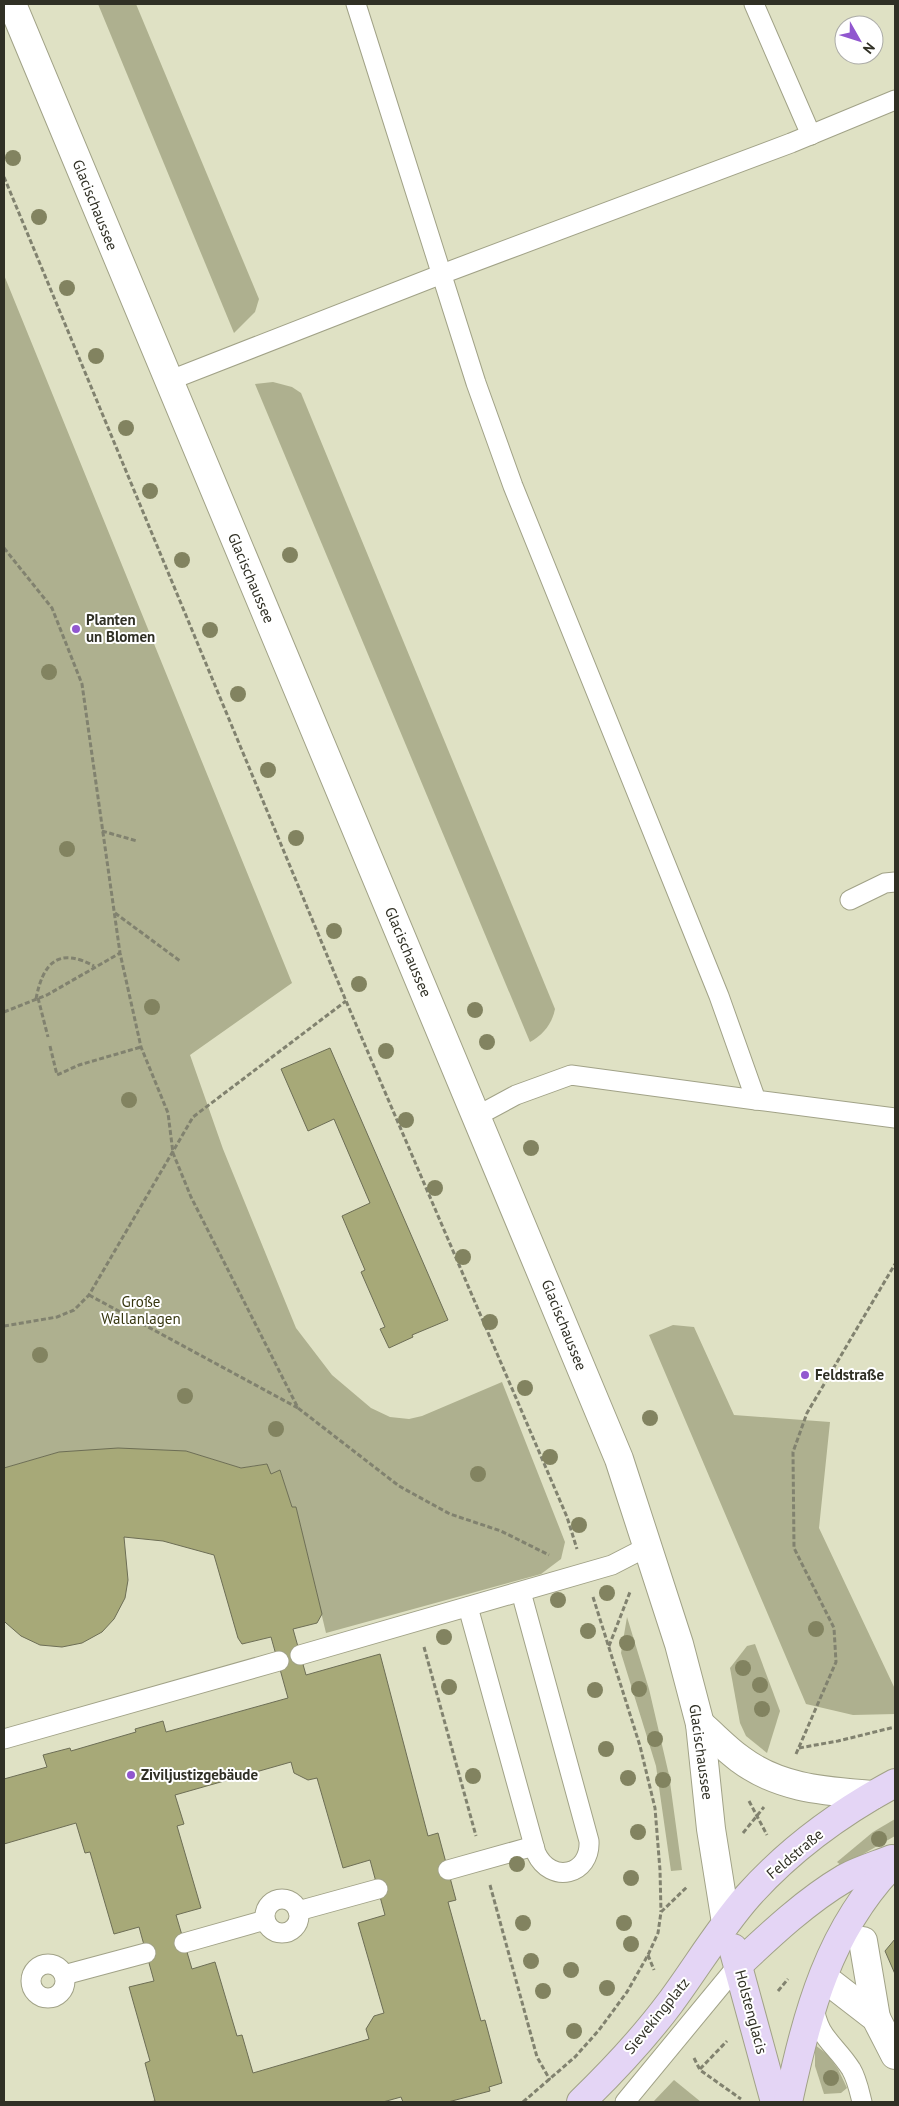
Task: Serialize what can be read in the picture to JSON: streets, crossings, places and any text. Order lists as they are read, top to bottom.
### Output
{
  "streets": {
    "main road": ["Feldstraße", "Holstenglacis", "Sievekingplatz"],
    "street": ["Glacischaussee"]
  },
  "crossings": [
    ["Glacischaussee", "Feldstraße"],
    ["Glacischaussee", "Holstenglacis"],
    ["Glacischaussee", "Sievekingplatz"],
    ["Feldstraße", "Holstenglacis"],
    ["Feldstraße", "Sievekingplatz"],
    ["Holstenglacis", "Sievekingplatz"]
  ],
  "parks": ["Große Wallanlagen"],
  "places": ["Planten un Blomen", "Feldstraße", "Ziviljustizgebäude"],
  "north": "bottom right"
}
